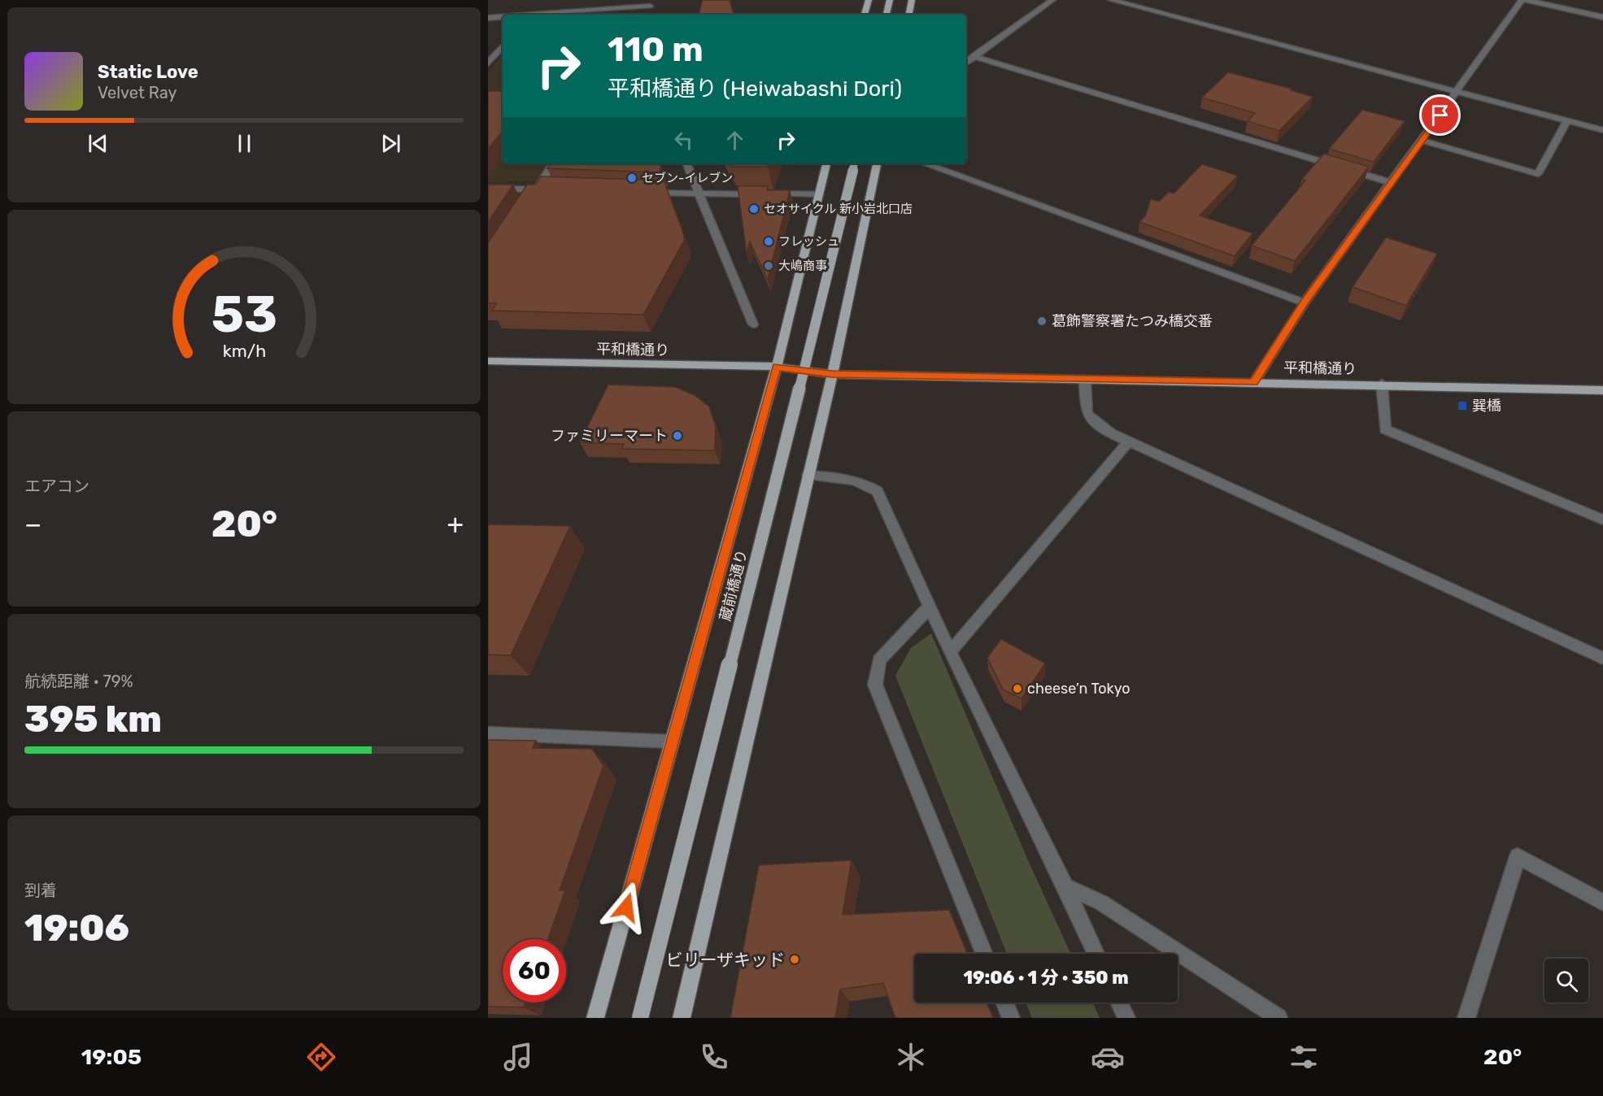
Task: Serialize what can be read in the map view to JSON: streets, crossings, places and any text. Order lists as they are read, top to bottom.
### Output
{
  "streets": {
    "main road": ["平和橋通り", "蔵前橋通り"]
  },
  "places": {
    "other": [
      "セブン-イレブン",
      "セオサイクル 新小岩北口店",
      "フレッシュ",
      "大嶋商事",
      "葛飾警察署たつみ橋交番",
      "ファミリーマート",
      "cheese’n Tokyo",
      "ビリーザキッド"
    ],
    "transit": ["巽橋"]
  },
  "page": {
    "turn": ["110 m", "平和橋通り (Heiwabashi Dori)"],
    "song": ["Static Love", "Velvet Ray"],
    "tile": [
      "エアコン",
      ["航続距離 · 79%", "395 km"],
      ["到着", "19:06"]
    ],
    "heat": ["−", "20°", "+"],
    "limit": "60",
    "trip": "19:06 · 1 分 · 350 m",
    "tabs": ["19:05", "20°"],
    "gauge": ["53", "km/h"]
  }
}
